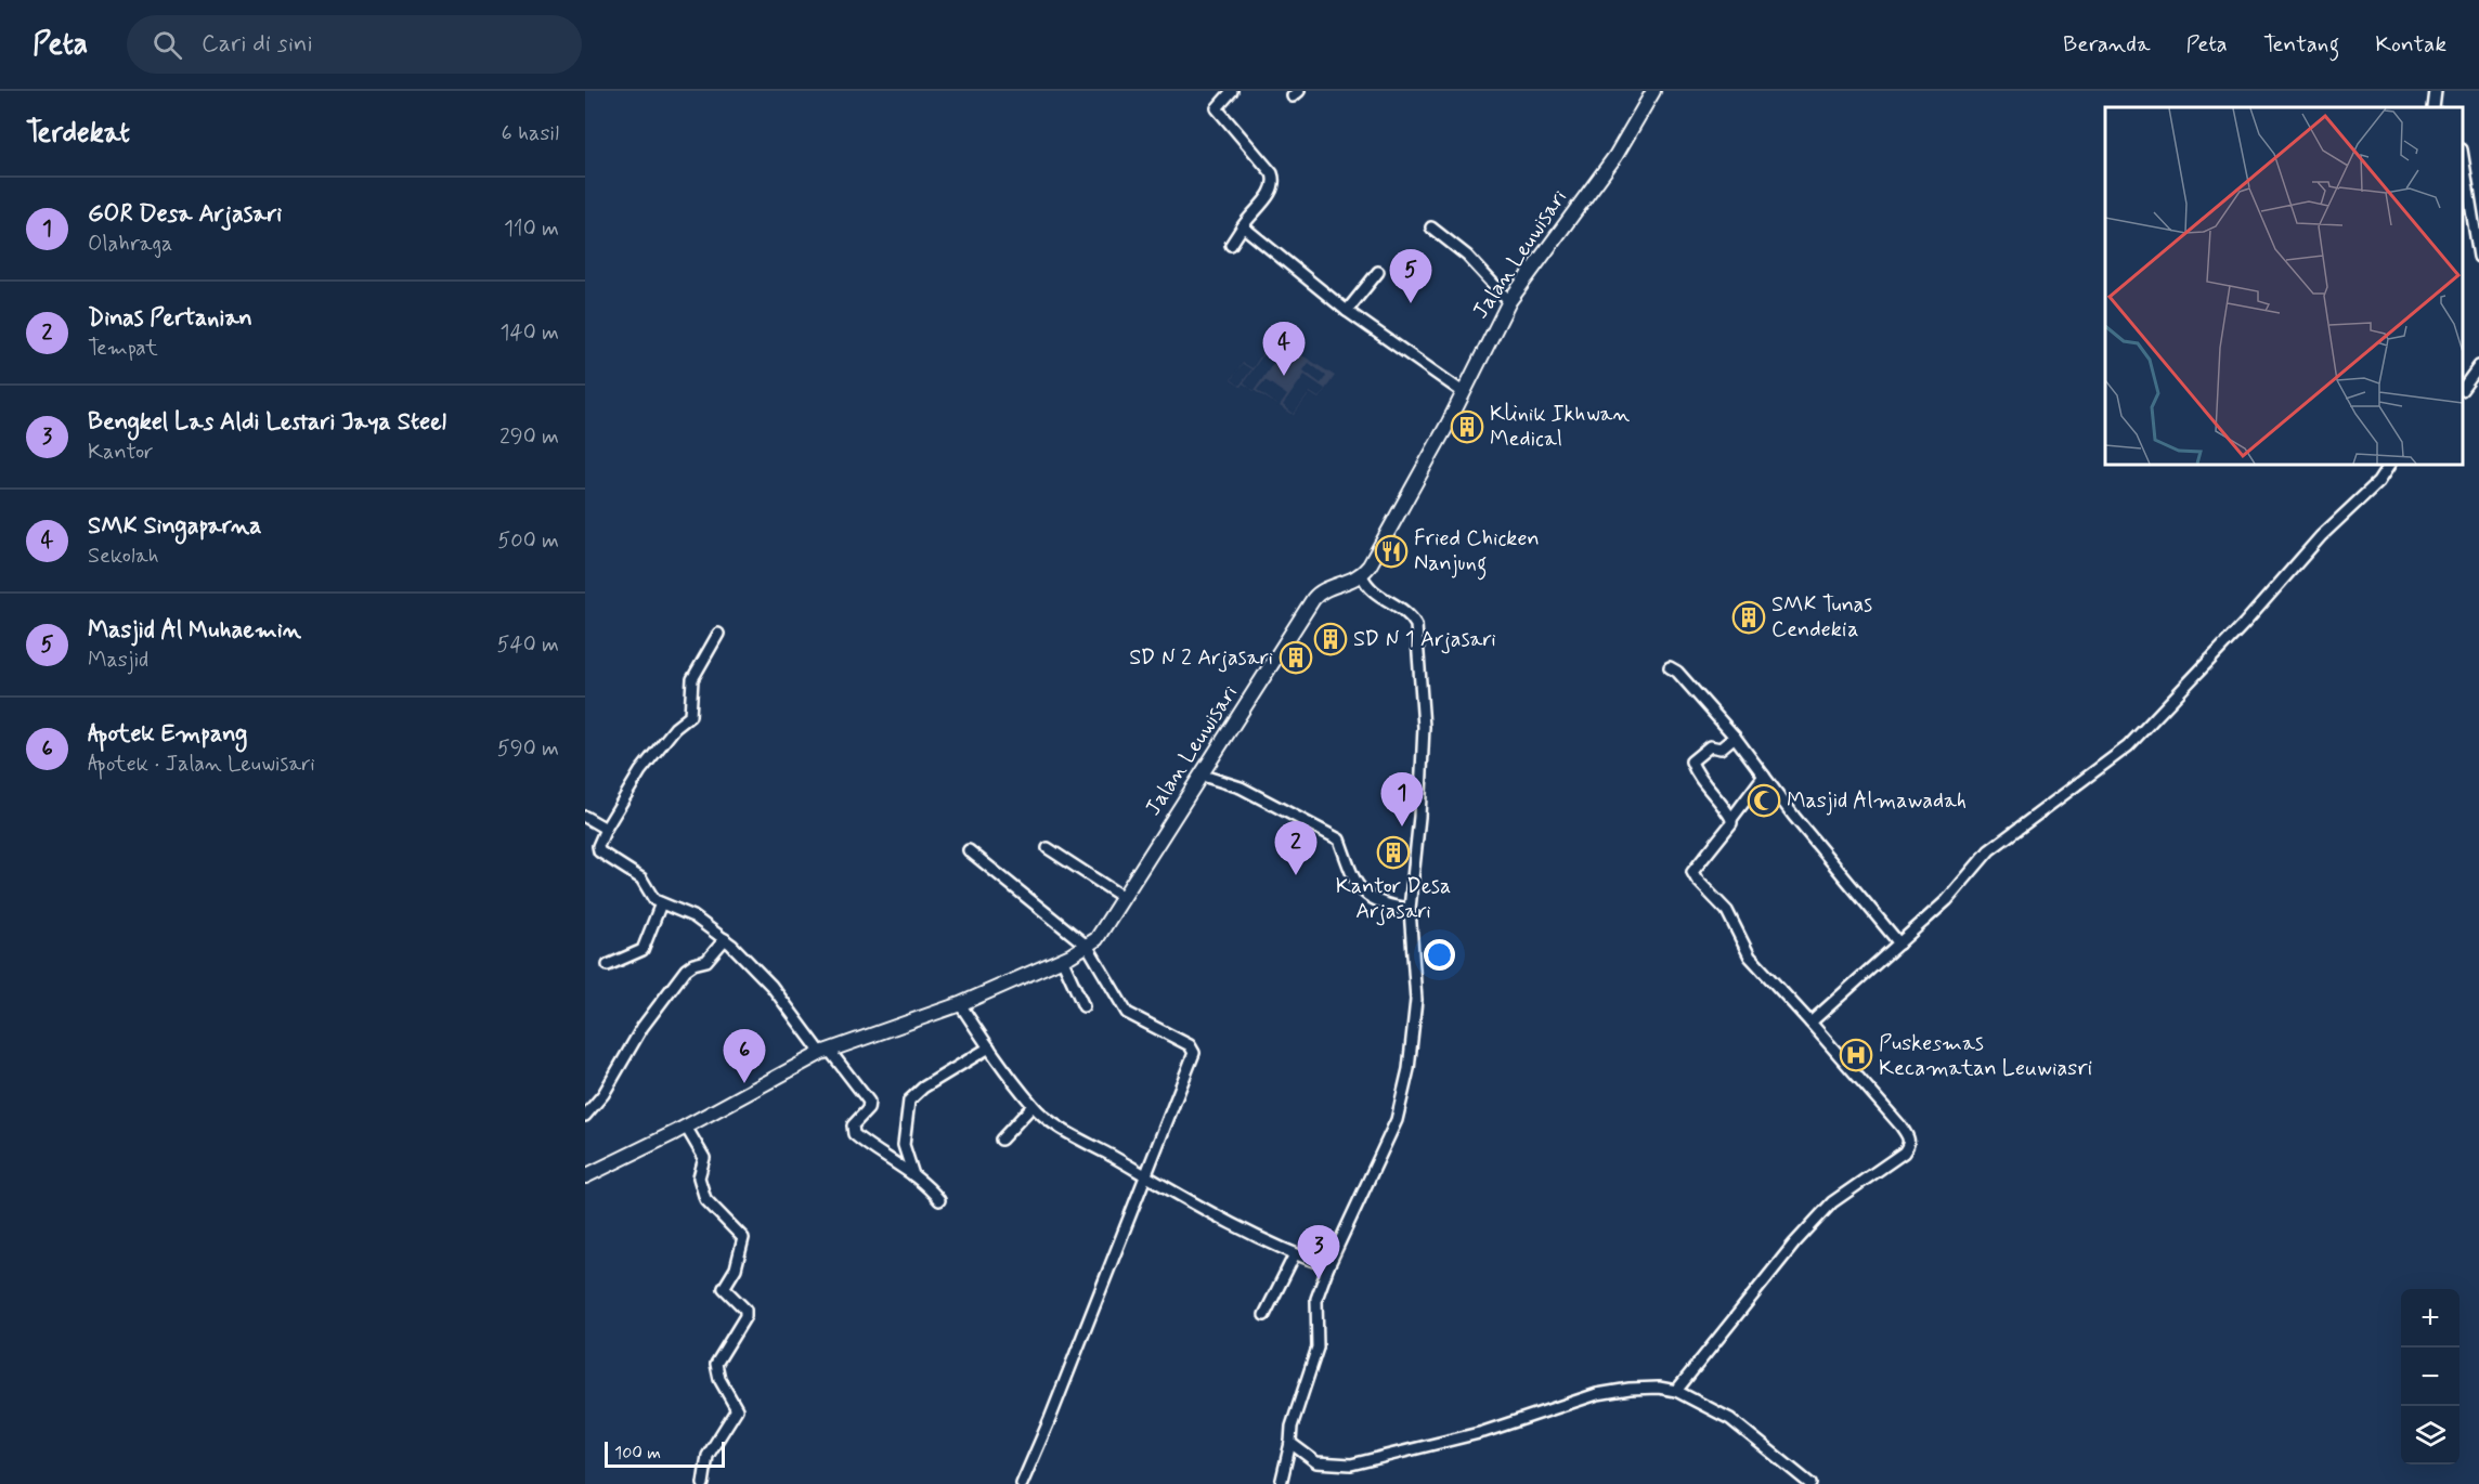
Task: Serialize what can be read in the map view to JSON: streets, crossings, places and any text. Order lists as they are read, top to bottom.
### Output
{
  "streets": {
    "main road": ["Jalan Leuwisari"]
  },
  "places": {
    "building": [
      "Klinik Ikhwan Medical",
      "SMK Tunas Cendekia",
      "SD N 1 Arjasari",
      "SD N 2 Arjasari",
      "Kantor Desa Arjasari"
    ],
    "restaurant": ["Fried Chicken Nanjung"],
    "mosque": ["Masjid Almawadah"],
    "hospital": ["Puskesmas Kecamatan Leuwiasri"]
  },
  "scale_bar": "100 m",
  "page": {
    "header": "Peta",
    "search": "Cari di sini",
    "nav": [
      "Beranda",
      "Peta",
      "Tentang",
      "Kontak"
    ],
    "heading": ["Terdekat", "6 hasil"],
    "list": [
      {
        "mark": "1",
        "name": "GOR Desa Arjasari",
        "note": "Olahraga",
        "value": "110 m"
      },
      {
        "mark": "2",
        "name": "Dinas Pertanian",
        "note": "Tempat",
        "value": "140 m"
      },
      {
        "mark": "3",
        "name": "Bengkel Las Aldi Lestari Jaya Steel",
        "note": "Kantor",
        "value": "290 m"
      },
      {
        "mark": "4",
        "name": "SMK Singaparna",
        "note": "Sekolah",
        "value": "500 m"
      },
      {
        "mark": "5",
        "name": "Masjid Al Muhaemin",
        "note": "Masjid",
        "value": "540 m"
      },
      {
        "mark": "6",
        "name": "Apotek Empang",
        "note": "Apotek · Jalan Leuwisari",
        "value": "590 m"
      }
    ],
    "pins": [
      "5",
      "4",
      "1",
      "2",
      "6",
      "3"
    ],
    "map_buttons": ["+", "−"],
    "scale": "100 m"
  }
}
